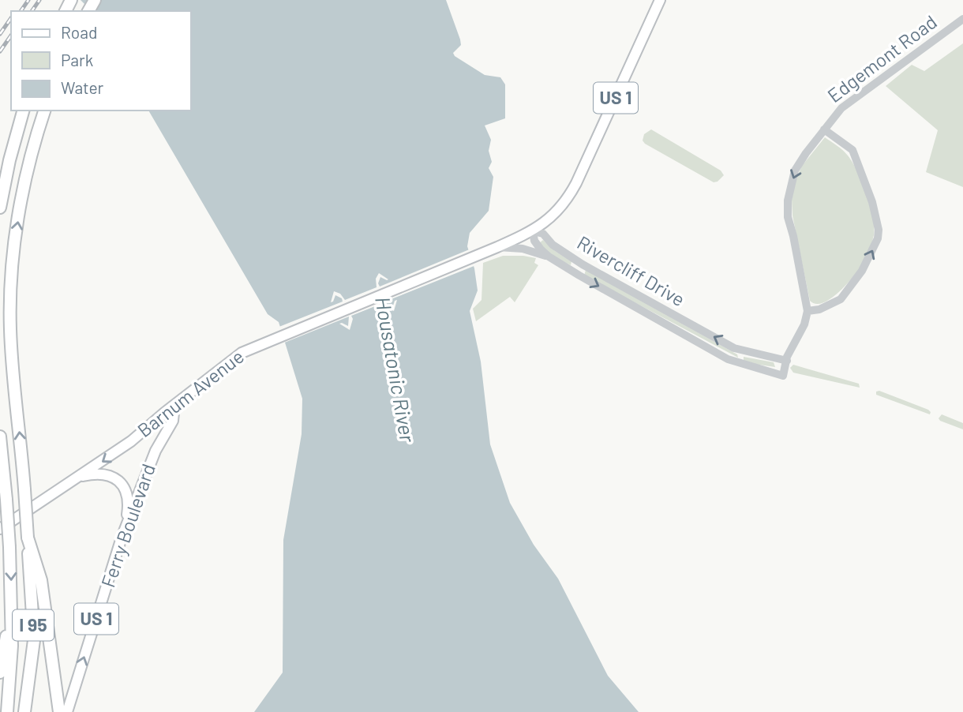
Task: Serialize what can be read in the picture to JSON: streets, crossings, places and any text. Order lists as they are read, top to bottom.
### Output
{
  "streets": {
    "highway": ["I 95"],
    "main road": ["US 1", "Barnum Avenue", "Ferry Boulevard"],
    "street": ["Edgemont Road", "Rivercliff Drive"]
  },
  "crossings": [
    ["US 1", "Rivercliff Drive"],
    ["US 1", "Barnum Avenue"],
    ["Rivercliff Drive", "Barnum Avenue"],
    ["Barnum Avenue", "Ferry Boulevard"]
  ],
  "one_way": ["Edgemont Road", "Ferry Boulevard"],
  "water": ["Housatonic River"],
  "legend": ["Road", "Park", "Water"]
}
